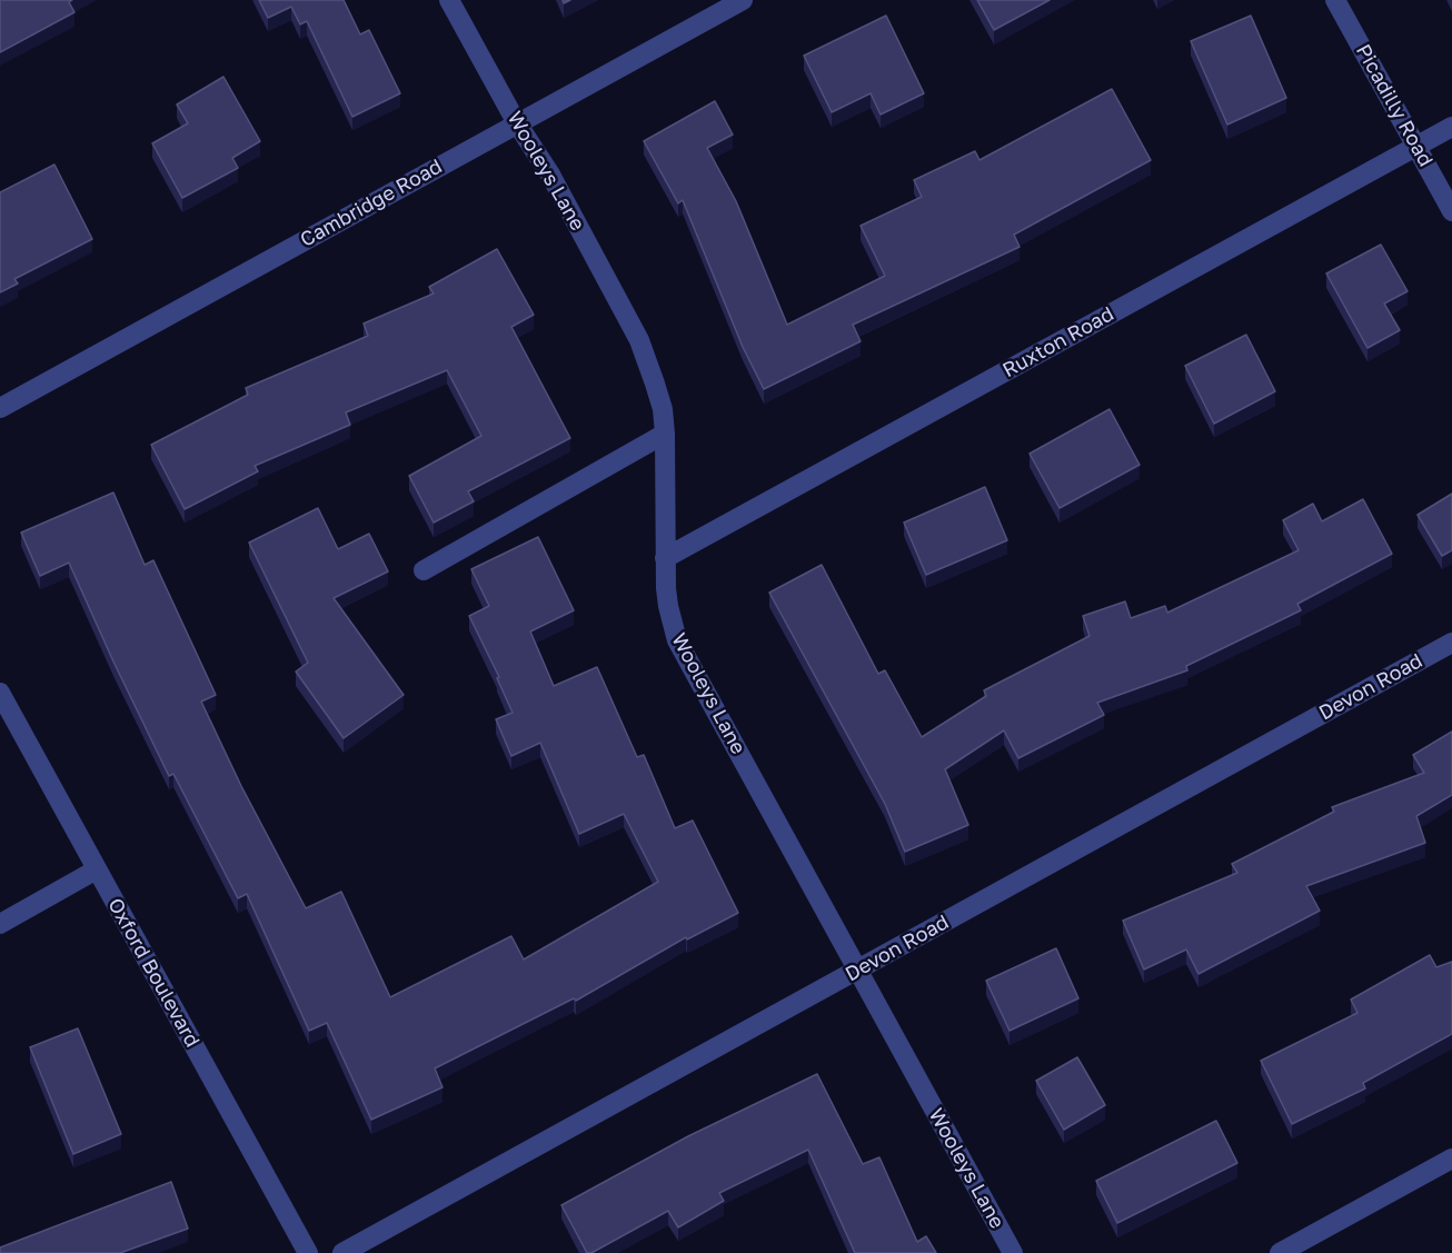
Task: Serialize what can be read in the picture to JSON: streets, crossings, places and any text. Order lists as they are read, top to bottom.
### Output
{
  "streets": {
    "street": [
      "Picadilly Road",
      "Wooleys Lane",
      "Cambridge Road",
      "Ruxton Road",
      "Devon Road",
      "Oxford Boulevard"
    ]
  },
  "crossings": [
    ["Picadilly Road", "Ruxton Road"],
    ["Wooleys Lane", "Cambridge Road"],
    ["Wooleys Lane", "Ruxton Road"],
    ["Wooleys Lane", "Devon Road"]
  ]
}
